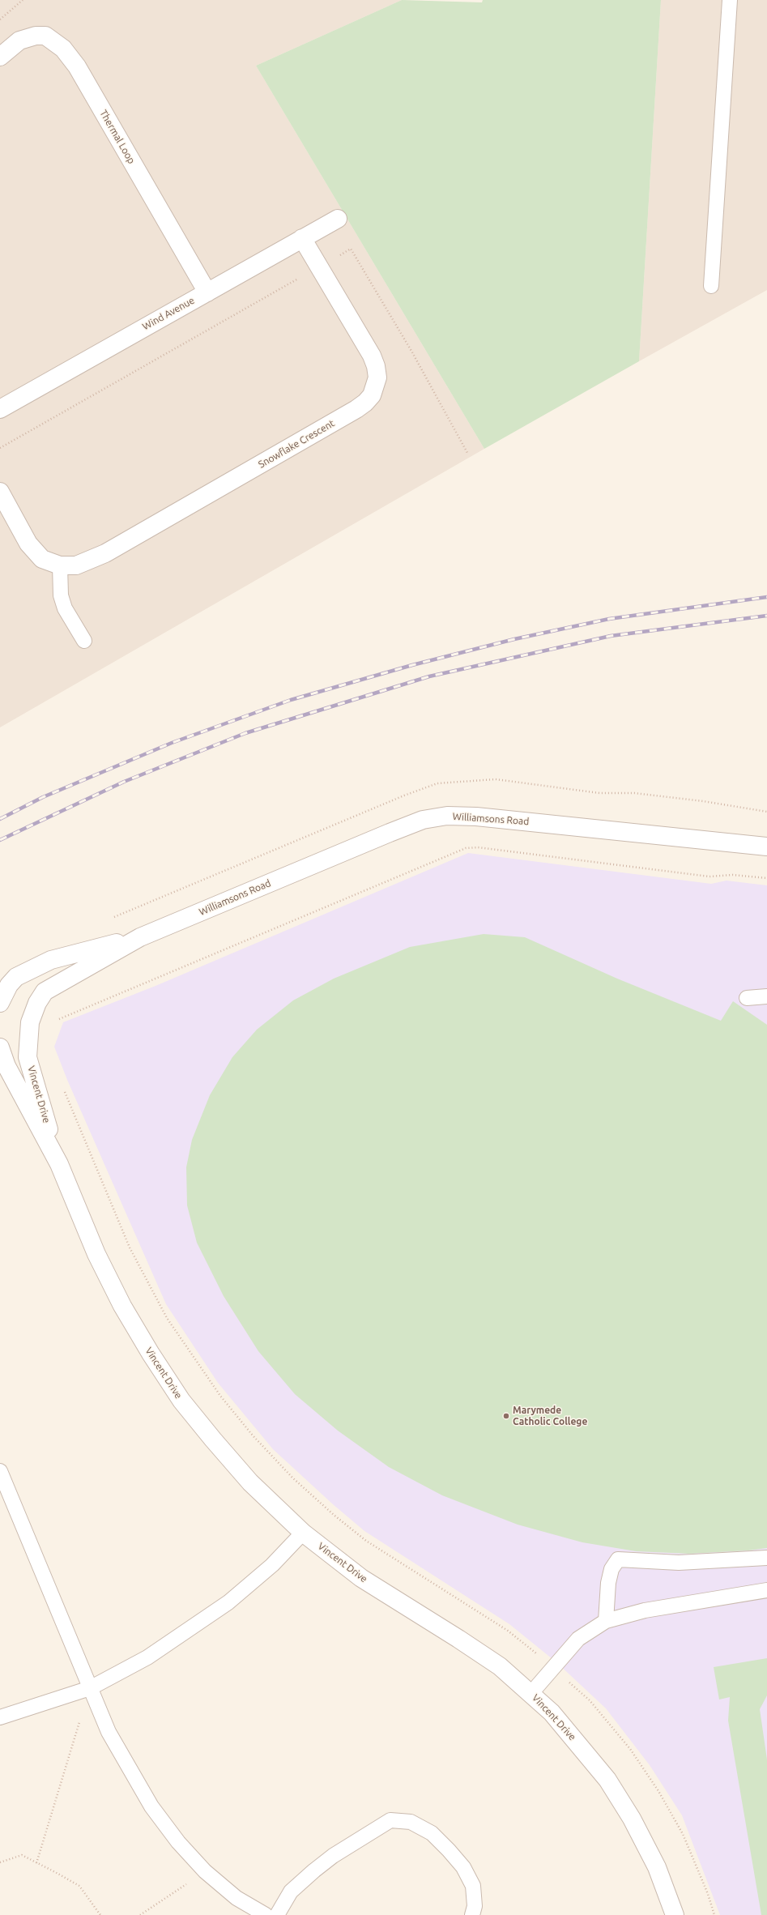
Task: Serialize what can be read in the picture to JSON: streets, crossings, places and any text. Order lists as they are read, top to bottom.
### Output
{
  "streets": {
    "street": [
      "Thermal Loop",
      "Wind Avenue",
      "Snowflake Crescent",
      "Williamsons Road",
      "Vincent Drive"
    ]
  },
  "crossings": [
    ["Thermal Loop", "Wind Avenue"],
    ["Wind Avenue", "Snowflake Crescent"],
    ["Williamsons Road", "Vincent Drive"]
  ],
  "places": ["Marymede Catholic College"]
}
